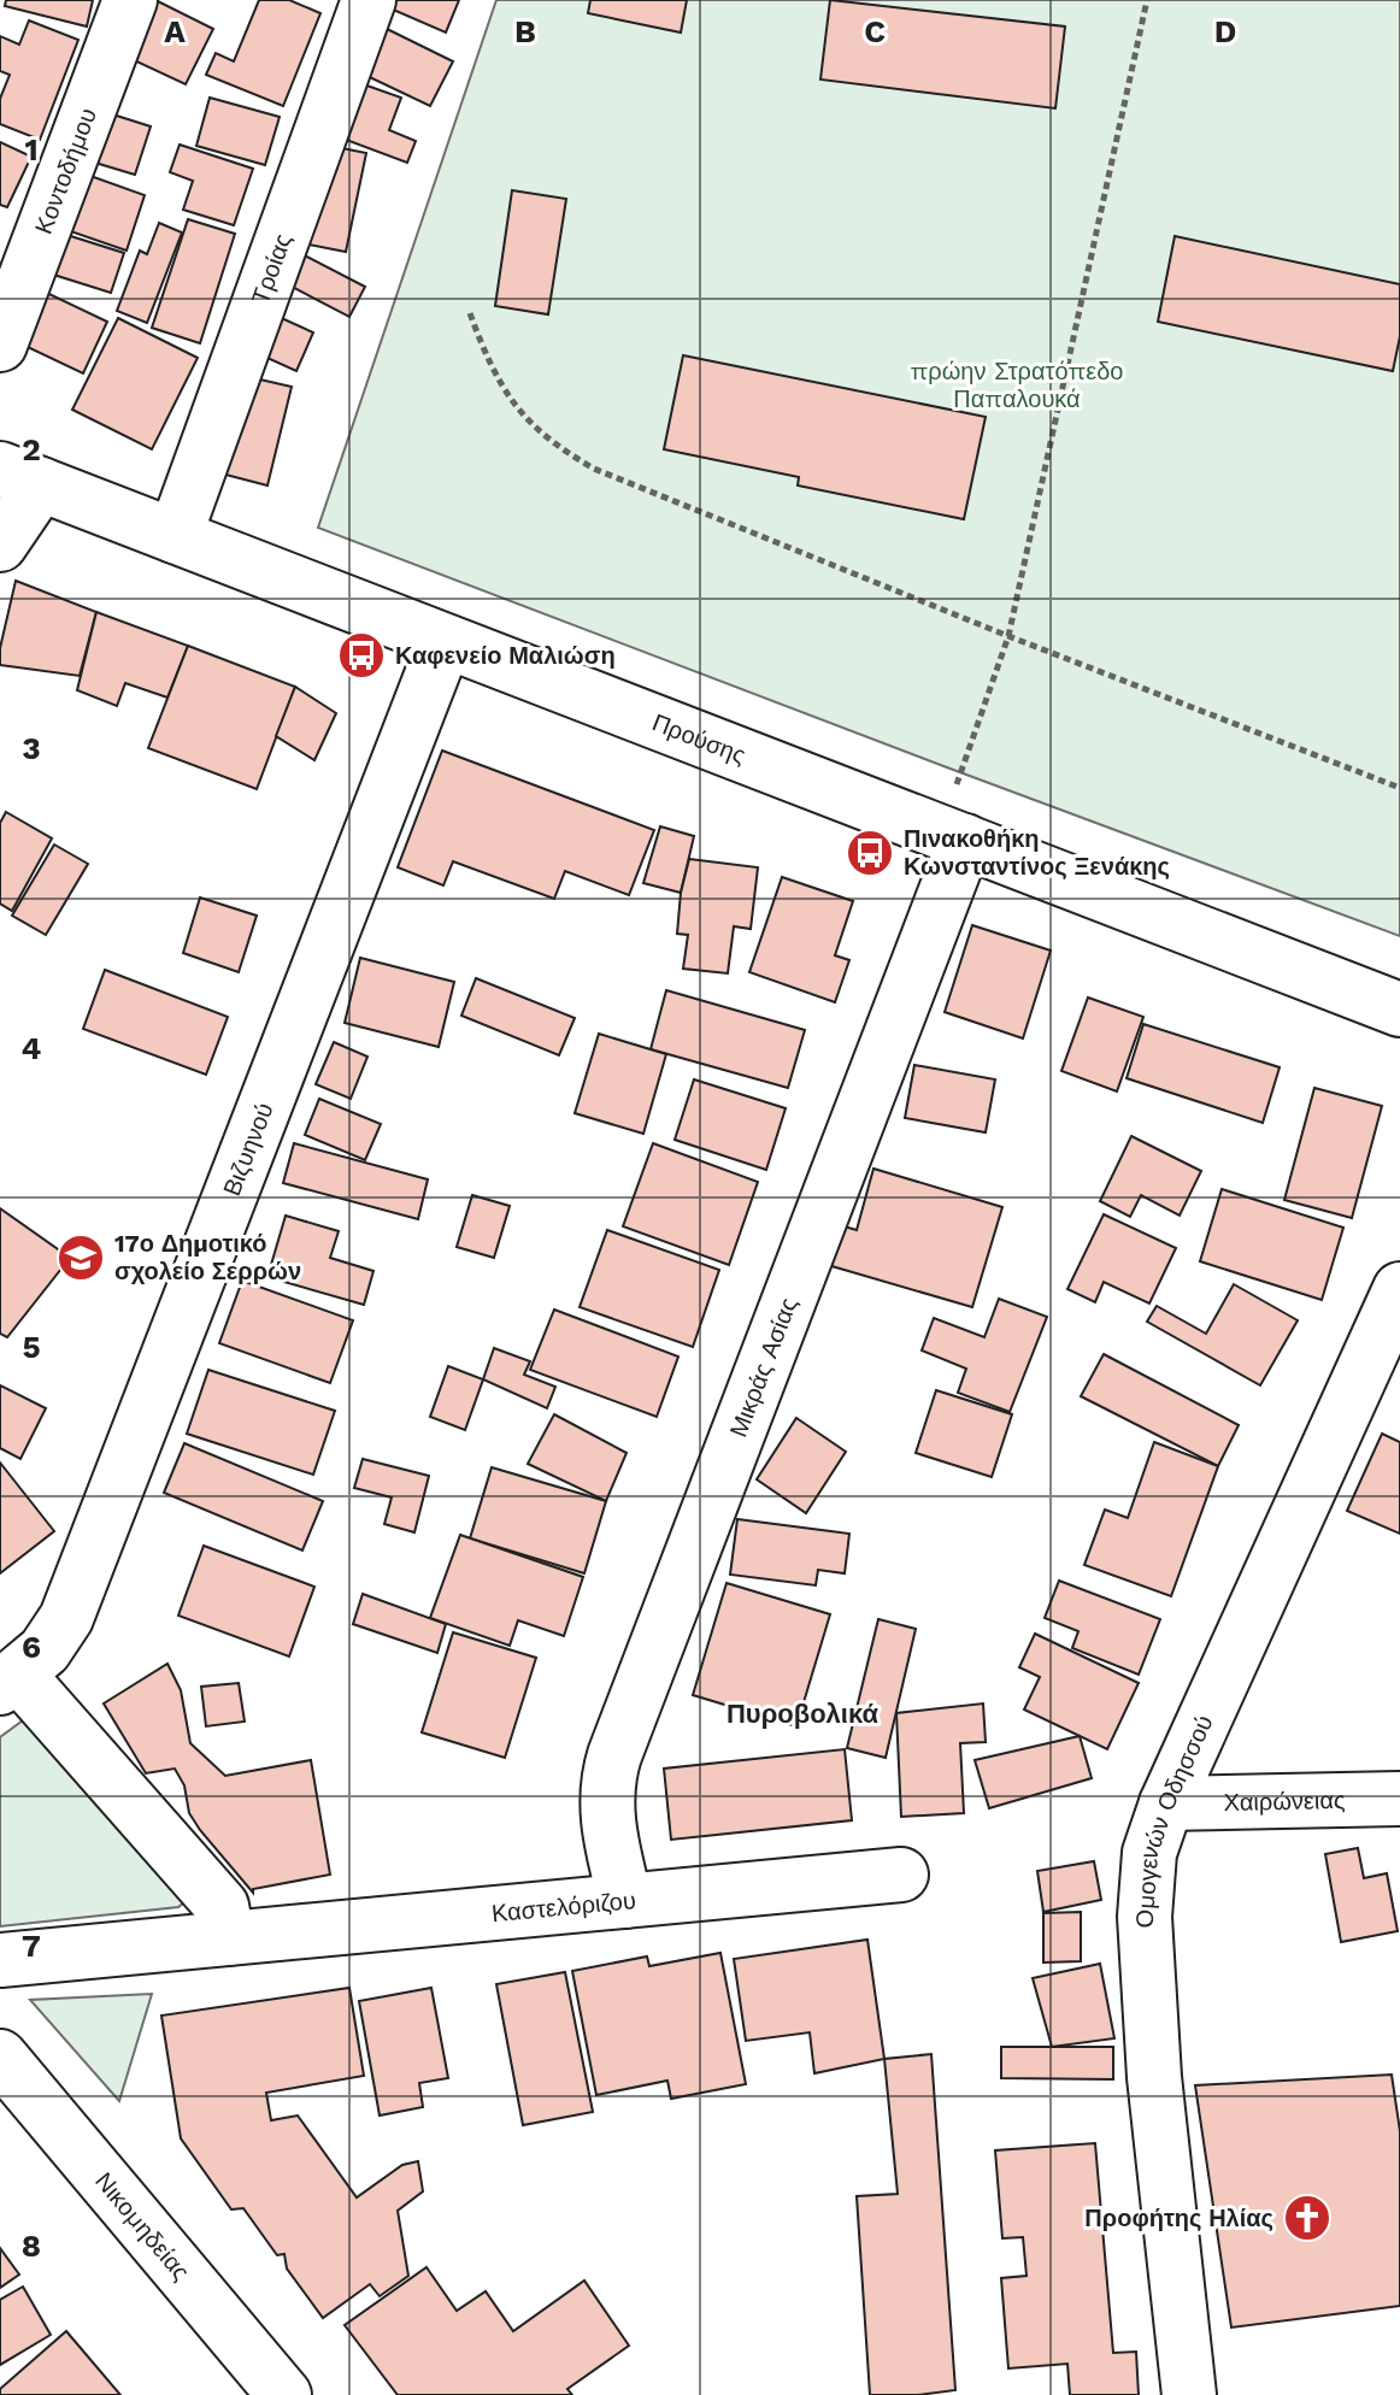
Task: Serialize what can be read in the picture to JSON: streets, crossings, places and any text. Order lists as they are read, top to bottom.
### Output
{
  "streets": {
    "street": [
      "Κοντοδήμου",
      "Τροίας",
      "Προύσης",
      "Βιζυηνού",
      "Μικράς Ασίας",
      "Χαιρώνειας",
      "Ομογενών Οδησσού",
      "Καστελόριζου",
      "Νικομηδείας"
    ]
  },
  "crossings": [
    ["Τροίας", "Προύσης"],
    ["Προύσης", "Βιζυηνού"],
    ["Προύσης", "Μικράς Ασίας"],
    ["Μικράς Ασίας", "Καστελόριζου"],
    ["Χαιρώνειας", "Ομογενών Οδησσού"]
  ],
  "districts": ["Πυροβολικά"],
  "parks": ["πρώην Στρατόπεδο Παπαλουκά"],
  "places": {
    "bus stop": ["Καφενείο Μαλιώση", "Πινακοθήκη Κωνσταντίνος Ξενάκης"],
    "school or university": ["17ο Δημοτικό σχολείο Σερρών"],
    "church": ["Προφήτης Ηλίας"]
  },
  "grid": {
    "columns": [
      "A",
      "B",
      "C",
      "D"
    ],
    "rows": [
      "1",
      "2",
      "3",
      "4",
      "5",
      "6",
      "7",
      "8"
    ]
  }
}
